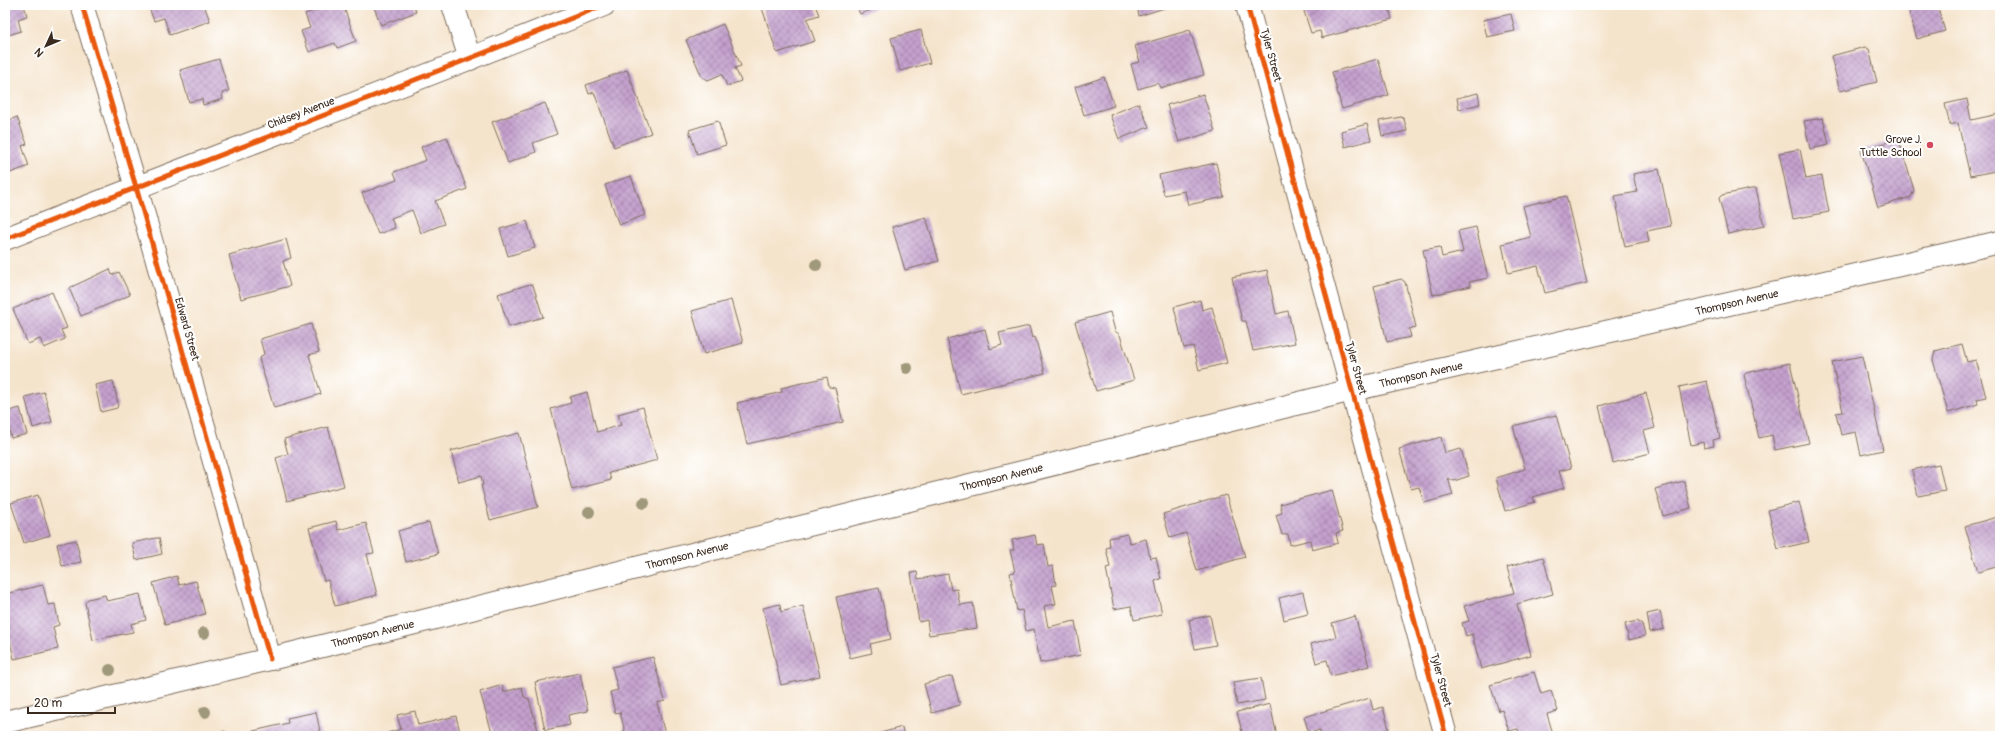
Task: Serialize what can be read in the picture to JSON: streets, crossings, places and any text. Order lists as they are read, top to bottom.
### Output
{
  "streets": {
    "street": [
      "Tyler Street",
      "Chidsey Avenue",
      "Thompson Avenue",
      "Edward Street"
    ]
  },
  "crossings": [
    ["Tyler Street", "Thompson Avenue"],
    ["Chidsey Avenue", "Edward Street"],
    ["Thompson Avenue", "Edward Street"]
  ],
  "places": ["Grove J. Tuttle School"],
  "scale_bar": "20 m",
  "north": "bottom left"
}
